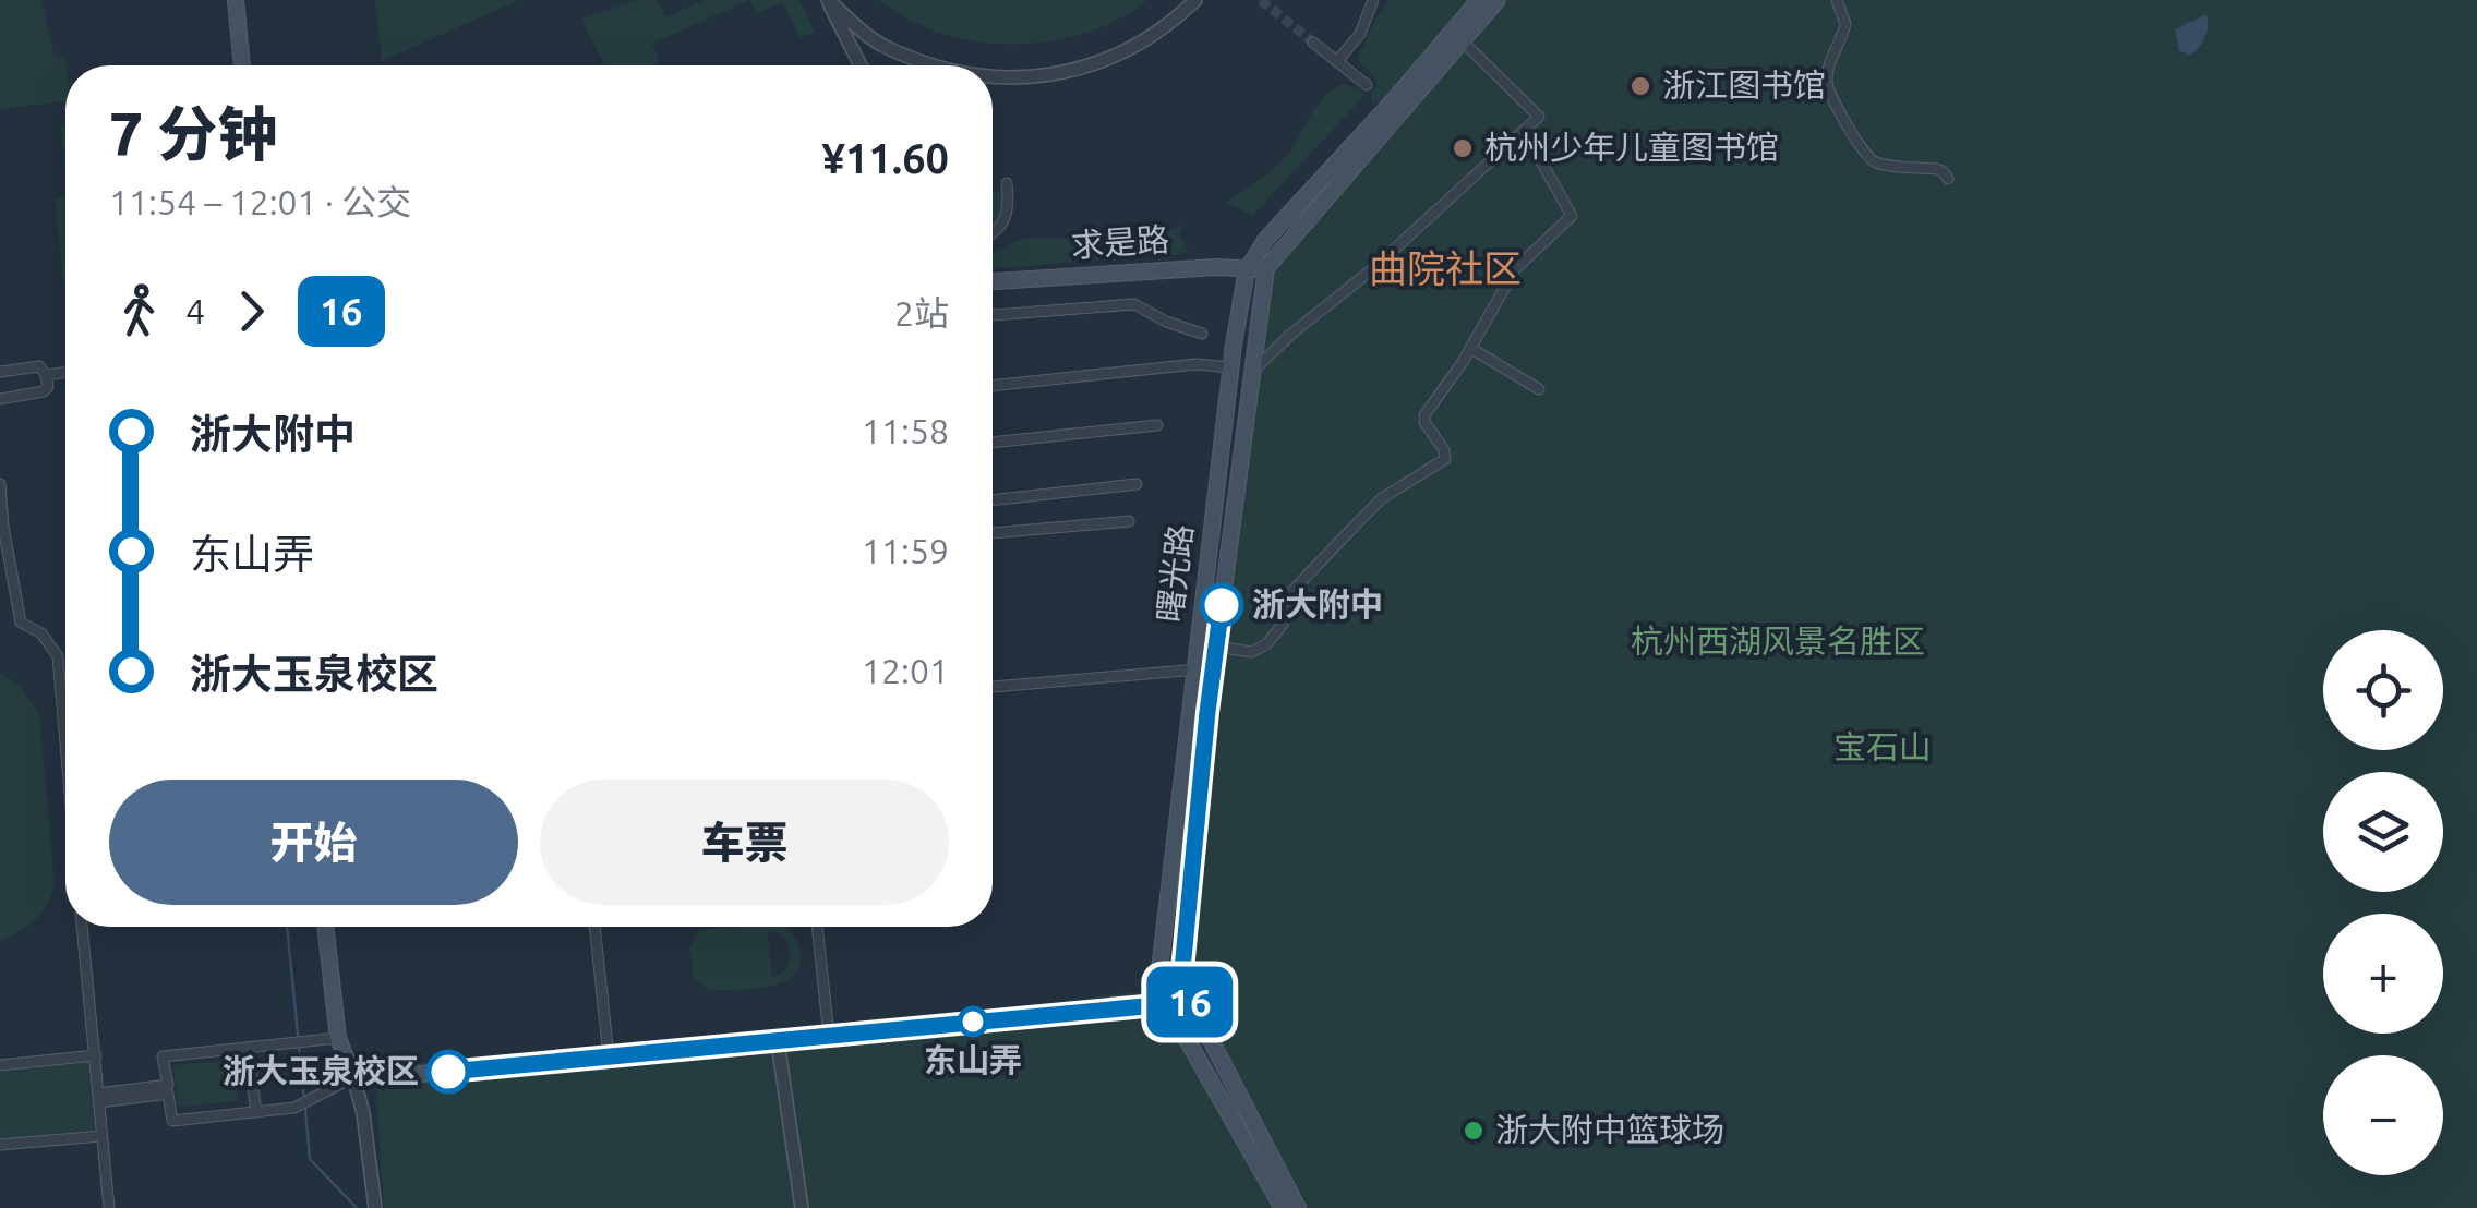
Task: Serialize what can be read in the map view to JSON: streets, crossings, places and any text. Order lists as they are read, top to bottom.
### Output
{
  "streets": {
    "main road": ["求是路", "曙光路"]
  },
  "crossings": [
    ["求是路", "曙光路"]
  ],
  "districts": ["曲院社区"],
  "parks": ["杭州西湖风景名胜区", "宝石山"],
  "places": [
    "浙江图书馆",
    "杭州少年儿童图书馆",
    "浙大附中",
    "东山弄",
    "浙大玉泉校区",
    "浙大附中篮球场"
  ],
  "lines": ["bus line 16"],
  "page": {
    "on_map": "16",
    "heading": ["7 分钟", "11:54 – 12:01 · 公交", "¥11.60"],
    "legs": ["4", "16", "2站"],
    "list": [
      {
        "name": "浙大附中",
        "value": "11:58"
      },
      {
        "name": "东山弄",
        "value": "11:59"
      },
      {
        "name": "浙大玉泉校区",
        "value": "12:01"
      }
    ],
    "map_buttons": ["+", "−"],
    "buttons": ["开始", "车票"]
  }
}
